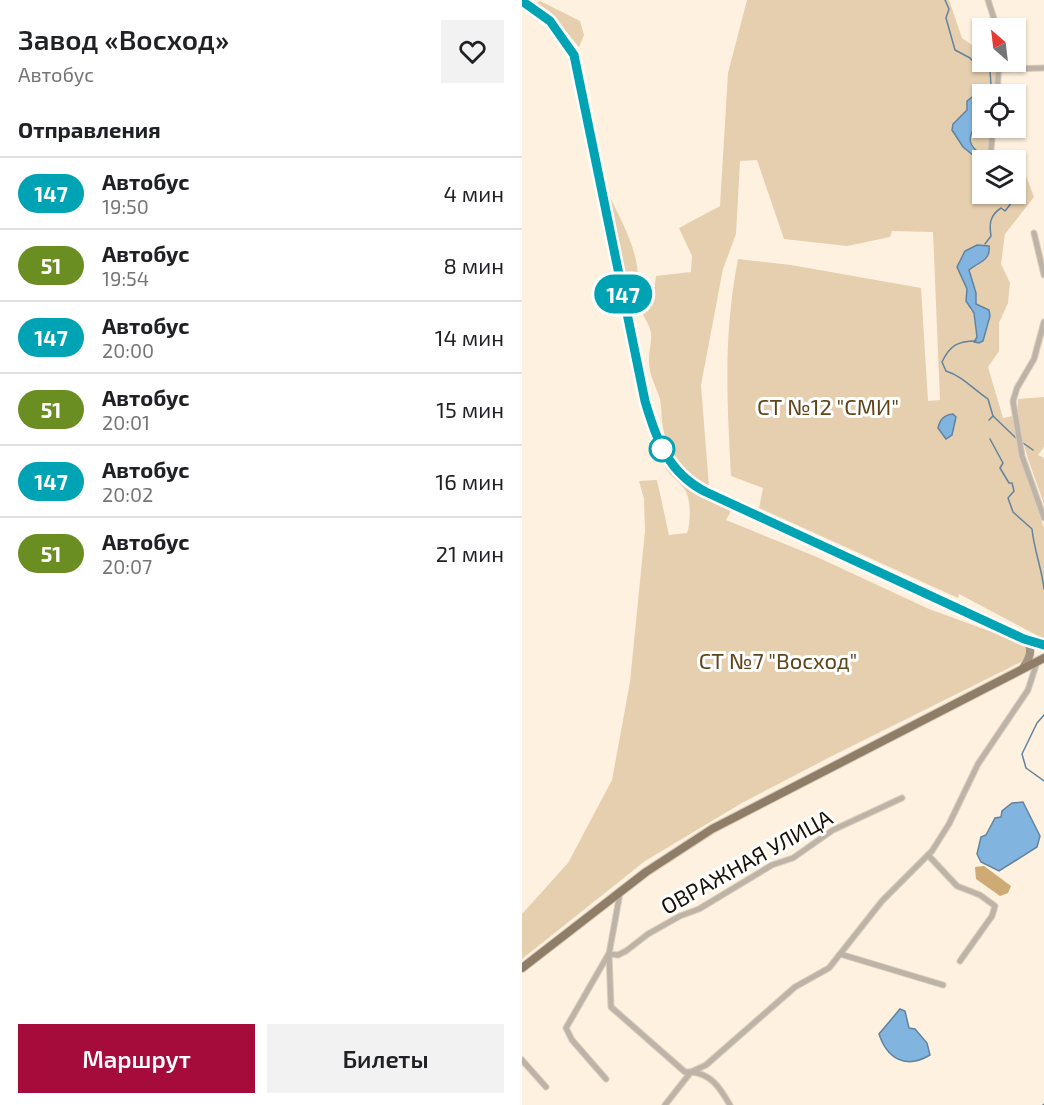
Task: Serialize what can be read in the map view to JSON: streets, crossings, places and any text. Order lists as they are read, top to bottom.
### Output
{
  "streets": {
    "street": ["ОВРАЖНАЯ УЛИЦА"]
  },
  "parks": ["СТ №12 \"СМИ\"", "СТ №7 \"Восход\""],
  "lines": ["bus line 147"],
  "north": "top left",
  "page": {
    "heading": [
      ["Завод «Восход»", "Автобус"],
      "Отправления"
    ],
    "on_map": "147",
    "list": [
      {
        "mark": "147",
        "name": "Автобус",
        "note": "19:50",
        "value": "4 мин"
      },
      {
        "mark": "51",
        "name": "Автобус",
        "note": "19:54",
        "value": "8 мин"
      },
      {
        "mark": "147",
        "name": "Автобус",
        "note": "20:00",
        "value": "14 мин"
      },
      {
        "mark": "51",
        "name": "Автобус",
        "note": "20:01",
        "value": "15 мин"
      },
      {
        "mark": "147",
        "name": "Автобус",
        "note": "20:02",
        "value": "16 мин"
      },
      {
        "mark": "51",
        "name": "Автобус",
        "note": "20:07",
        "value": "21 мин"
      }
    ],
    "buttons": ["Маршрут", "Билеты"]
  }
}
